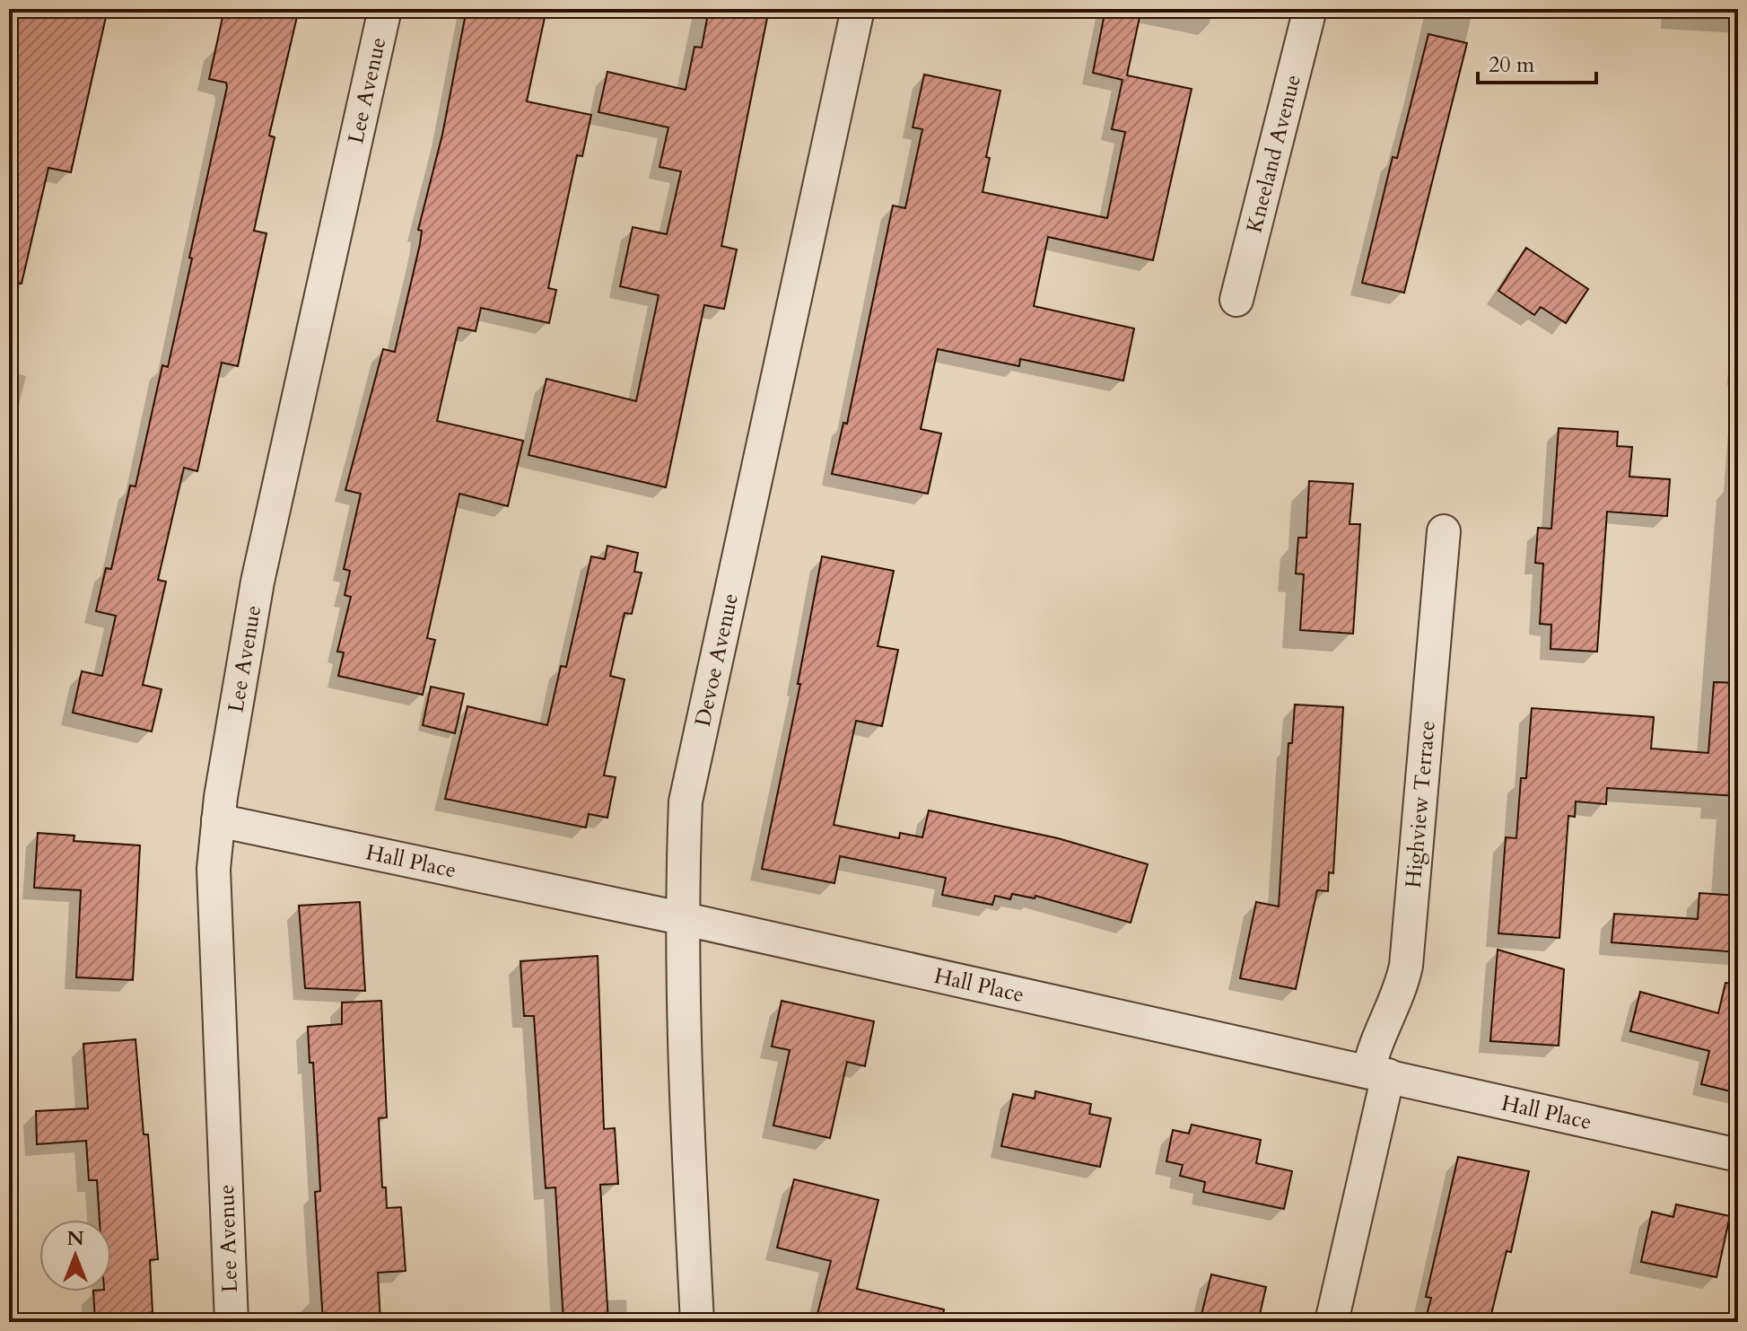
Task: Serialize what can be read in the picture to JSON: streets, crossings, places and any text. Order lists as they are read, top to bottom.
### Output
{
  "streets": {
    "street": [
      "Lee Avenue",
      "Kneeland Avenue",
      "Devoe Avenue",
      "Highview Terrace",
      "Hall Place"
    ]
  },
  "crossings": [
    ["Lee Avenue", "Hall Place"],
    ["Devoe Avenue", "Hall Place"],
    ["Highview Terrace", "Hall Place"]
  ],
  "scale_bar": "20 m",
  "north": "top"
}
